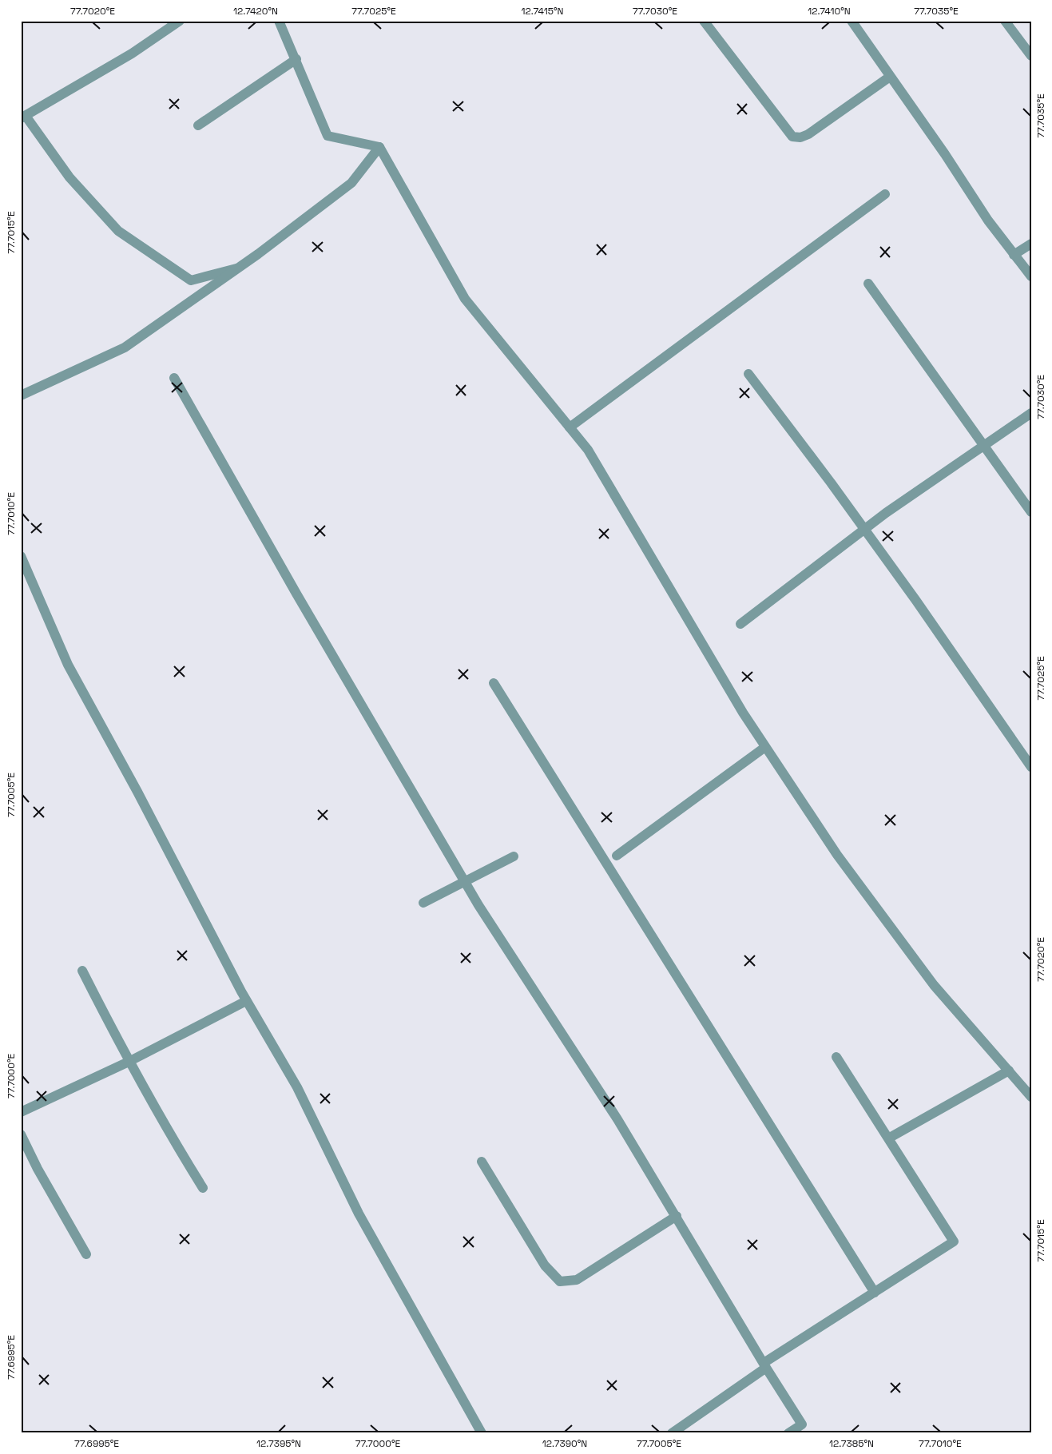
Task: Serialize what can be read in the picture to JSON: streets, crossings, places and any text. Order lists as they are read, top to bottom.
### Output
{
  "coordinates": [
    "77.7020°E",
    "12.7420°N",
    "77.7025°E",
    "12.7415°N",
    "77.7030°E",
    "12.7410°N",
    "77.7035°E",
    "77.7015°E",
    "77.7010°E",
    "77.7005°E",
    "77.7000°E",
    "77.6995°E",
    "12.7395°N",
    "12.7390°N",
    "12.7385°N"
  ]
}
